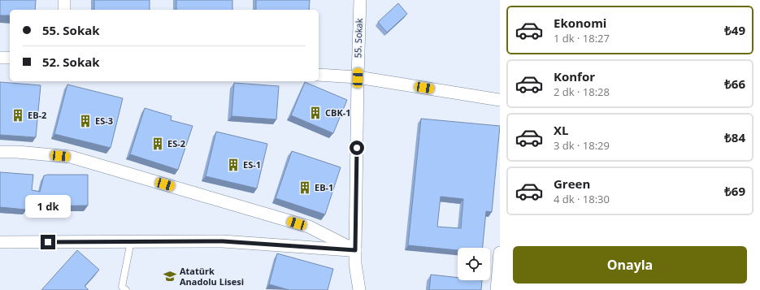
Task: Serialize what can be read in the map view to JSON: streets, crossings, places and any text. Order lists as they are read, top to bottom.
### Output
{
  "streets": {
    "street": ["55. Sokak"]
  },
  "places": {
    "building": [
      "CBK-1",
      "EB-2",
      "ES-3",
      "ES-2",
      "ES-1",
      "EB-1"
    ],
    "school or university": ["Atatürk Anadolu Lisesi"]
  },
  "page": {
    "list": [
      {
        "name": "Ekonomi",
        "note": "1 dk · 18:27",
        "value": "₺49"
      },
      {
        "name": "Konfor",
        "note": "2 dk · 18:28",
        "value": "₺66"
      },
      {
        "name": "XL",
        "note": "3 dk · 18:29",
        "value": "₺84"
      },
      {
        "name": "Green",
        "note": "4 dk · 18:30",
        "value": "₺69"
      }
    ],
    "banner": ["55. Sokak", "52. Sokak"],
    "bubble": "1 dk",
    "buttons": "Onayla"
  }
}
